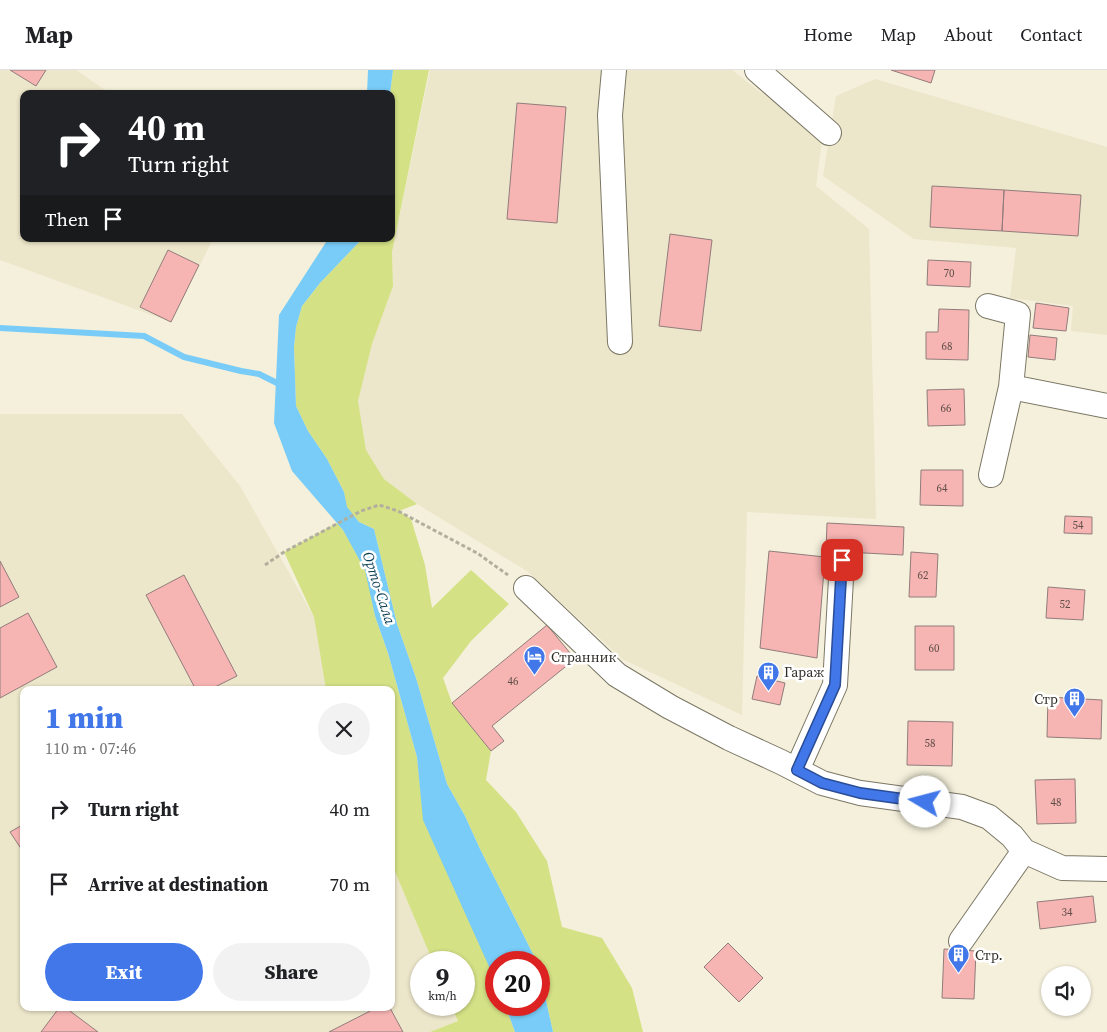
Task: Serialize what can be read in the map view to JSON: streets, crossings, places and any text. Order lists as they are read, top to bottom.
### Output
{
  "water": ["Орто-Сала"],
  "places": {
    "hotel": ["Странник"],
    "building": ["Гараж", "Стр", "Стр."]
  },
  "house_numbers": [
    "70",
    "68",
    "66",
    "64",
    "54",
    "62",
    "52",
    "60",
    "46",
    "58",
    "48",
    "34"
  ],
  "page": {
    "header": "Map",
    "nav": [
      "Home",
      "Map",
      "About",
      "Contact"
    ],
    "turn": ["40 m", "Turn right"],
    "then": "Then",
    "heading": ["1 min", "110 m · 07:46"],
    "list": [
      {
        "name": "Turn right",
        "value": "40 m"
      },
      {
        "name": "Arrive at destination",
        "value": "70 m"
      }
    ],
    "buttons": ["Exit", "Share"],
    "speed": "9 km/h",
    "limit": "20"
  }
}
